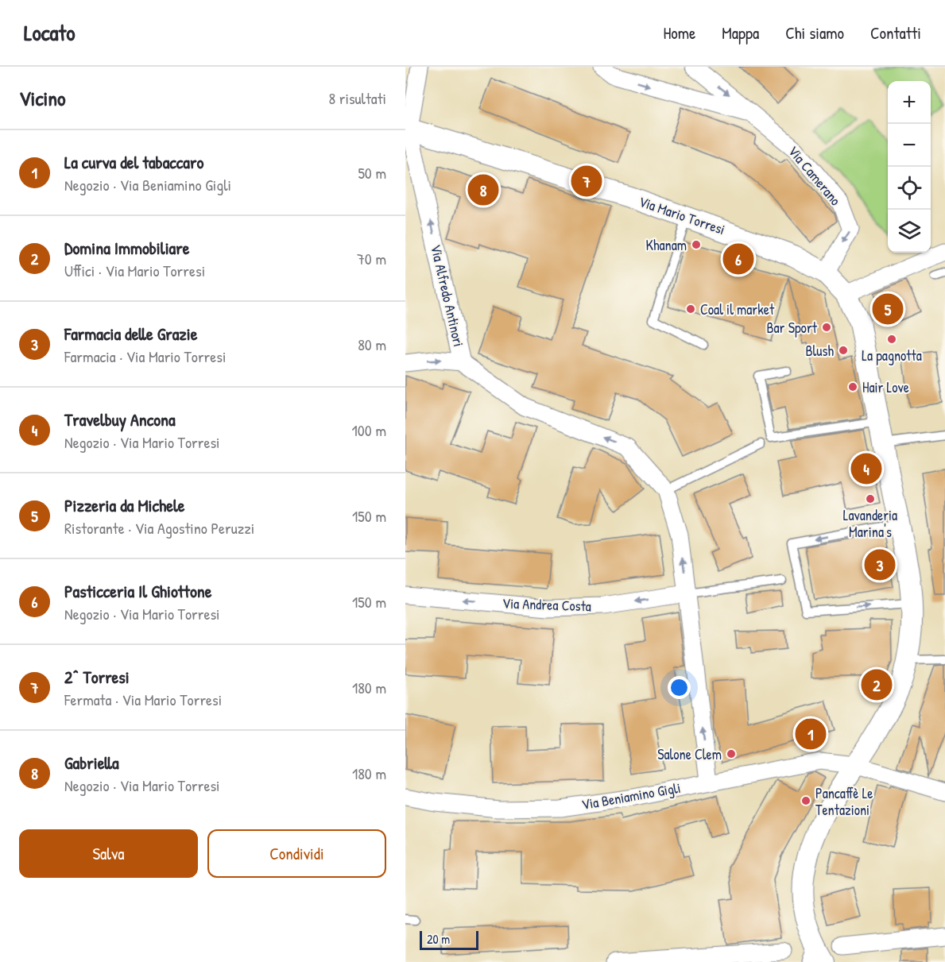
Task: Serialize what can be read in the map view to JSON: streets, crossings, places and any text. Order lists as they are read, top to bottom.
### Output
{
  "streets": {
    "street": [
      "Via Camerano",
      "Via Mario Torresi",
      "Via Alfredo Antinori",
      "Via Andrea Costa",
      "Via Beniamino Gigli"
    ]
  },
  "crossings": [
    ["Via Camerano", "Via Mario Torresi"],
    ["Via Mario Torresi", "Via Alfredo Antinori"],
    ["Via Mario Torresi", "Via Beniamino Gigli"],
    ["Via Alfredo Antinori", "Via Andrea Costa"],
    ["Via Alfredo Antinori", "Via Beniamino Gigli"]
  ],
  "one_way": ["Via Camerano", "Via Alfredo Antinori", "Via Andrea Costa"],
  "places": [
    "Khanam",
    "Coal il market",
    "Bar Sport",
    "La pagnotta",
    "Blush",
    "Hair Love",
    "Lavanderia Marina's",
    "Salone Clem",
    "Pancaffè Le Tentazioni"
  ],
  "scale_bar": "20 m",
  "page": {
    "header": "Locato",
    "nav": [
      "Home",
      "Mappa",
      "Chi siamo",
      "Contatti"
    ],
    "heading": ["Vicino", "8 risultati"],
    "map_buttons": ["+", "−"],
    "list": [
      {
        "mark": "1",
        "name": "La curva del tabaccaro",
        "note": "Negozio · Via Beniamino Gigli",
        "value": "50 m"
      },
      {
        "mark": "2",
        "name": "Domina Immobiliare",
        "note": "Uffici · Via Mario Torresi",
        "value": "70 m"
      },
      {
        "mark": "3",
        "name": "Farmacia delle Grazie",
        "note": "Farmacia · Via Mario Torresi",
        "value": "80 m"
      },
      {
        "mark": "4",
        "name": "Travelbuy Ancona",
        "note": "Negozio · Via Mario Torresi",
        "value": "100 m"
      },
      {
        "mark": "5",
        "name": "Pizzeria da Michele",
        "note": "Ristorante · Via Agostino Peruzzi",
        "value": "150 m"
      },
      {
        "mark": "6",
        "name": "Pasticceria Il Ghiottone",
        "note": "Negozio · Via Mario Torresi",
        "value": "150 m"
      },
      {
        "mark": "7",
        "name": "2^ Torresi",
        "note": "Fermata · Via Mario Torresi",
        "value": "180 m"
      },
      {
        "mark": "8",
        "name": "Gabriella",
        "note": "Negozio · Via Mario Torresi",
        "value": "180 m"
      }
    ],
    "pins": [
      "7",
      "8",
      "6",
      "5",
      "4",
      "3",
      "2",
      "1"
    ],
    "buttons": ["Salva", "Condividi"],
    "scale": "20 m"
  }
}
